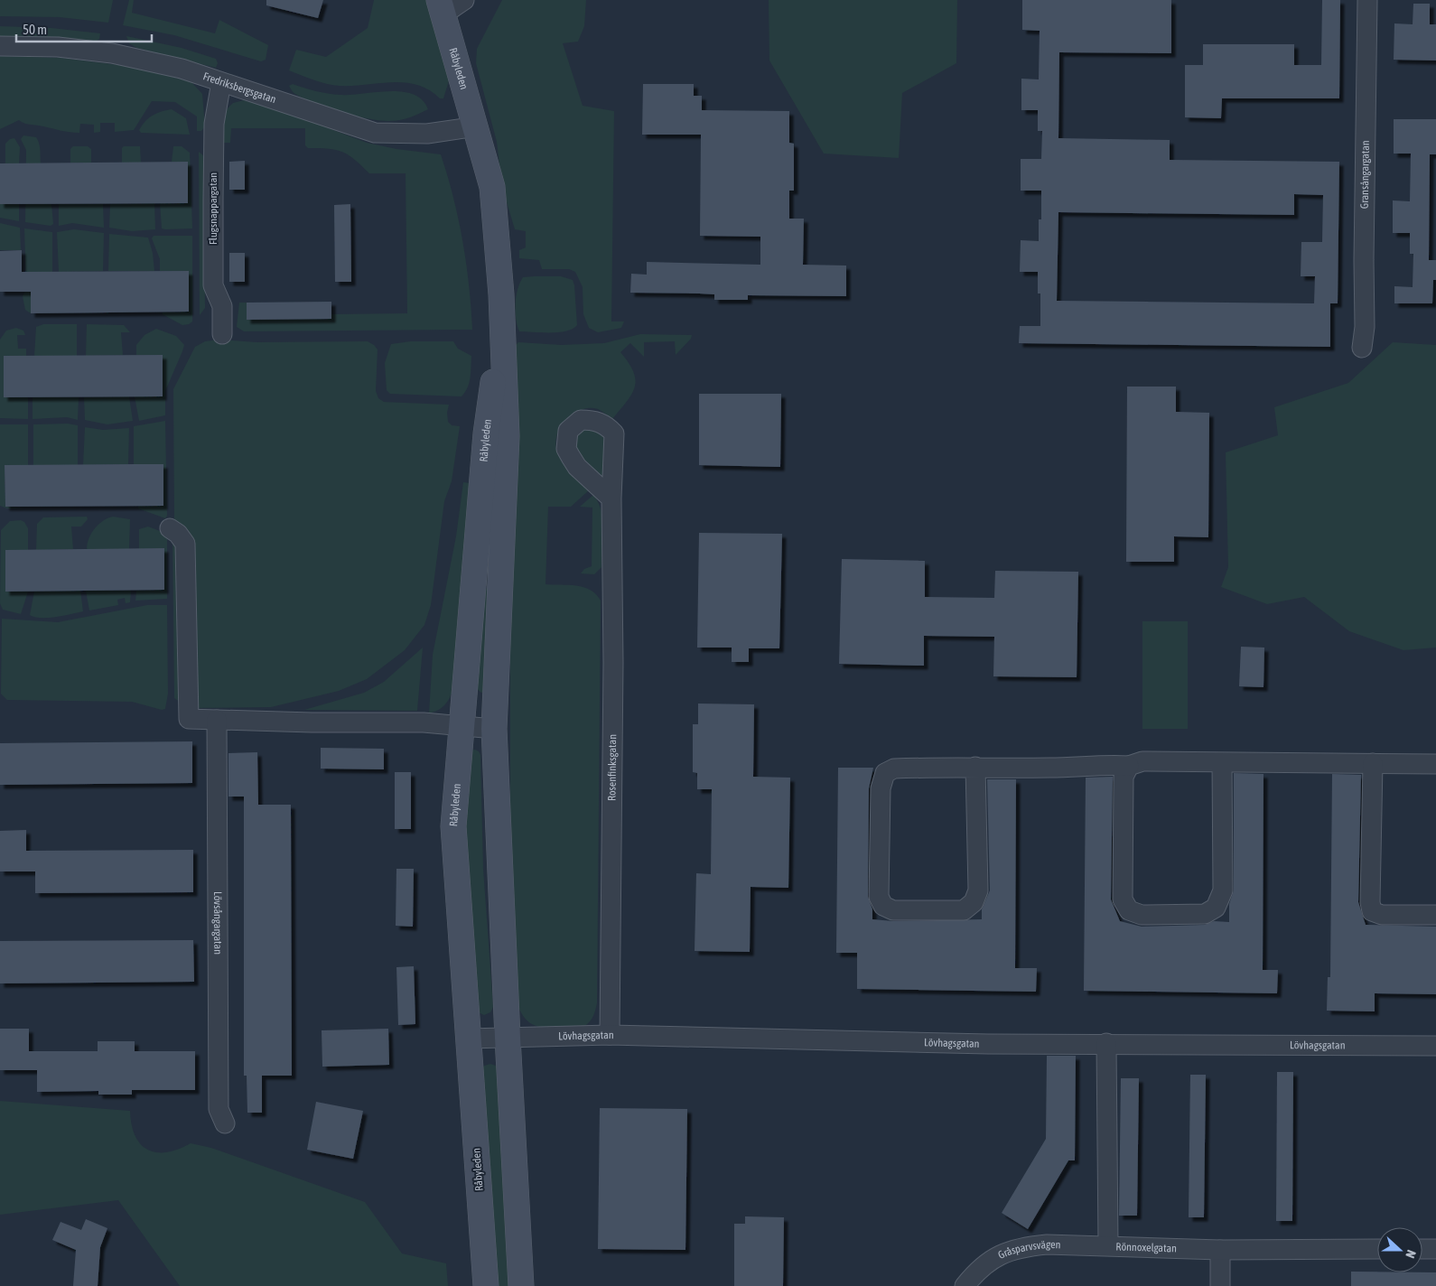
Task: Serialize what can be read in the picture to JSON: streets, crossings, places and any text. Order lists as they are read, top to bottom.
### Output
{
  "streets": {
    "main road": ["Råbyleden"],
    "street": [
      "Fredriksbergsgatan",
      "Gransångargatan",
      "Flugsnappargatan",
      "Rosenfinksgatan",
      "Lövsångargatan",
      "Lövhagsgatan",
      "Rönnoxelgatan",
      "Gråsparvsvägen"
    ]
  },
  "crossings": [
    ["Råbyleden", "Fredriksbergsgatan"],
    ["Råbyleden", "Lövhagsgatan"],
    ["Fredriksbergsgatan", "Flugsnappargatan"],
    ["Rosenfinksgatan", "Lövhagsgatan"],
    ["Lövhagsgatan", "Rönnoxelgatan"],
    ["Rönnoxelgatan", "Gråsparvsvägen"]
  ],
  "scale_bar": "50 m",
  "north": "right"
}
